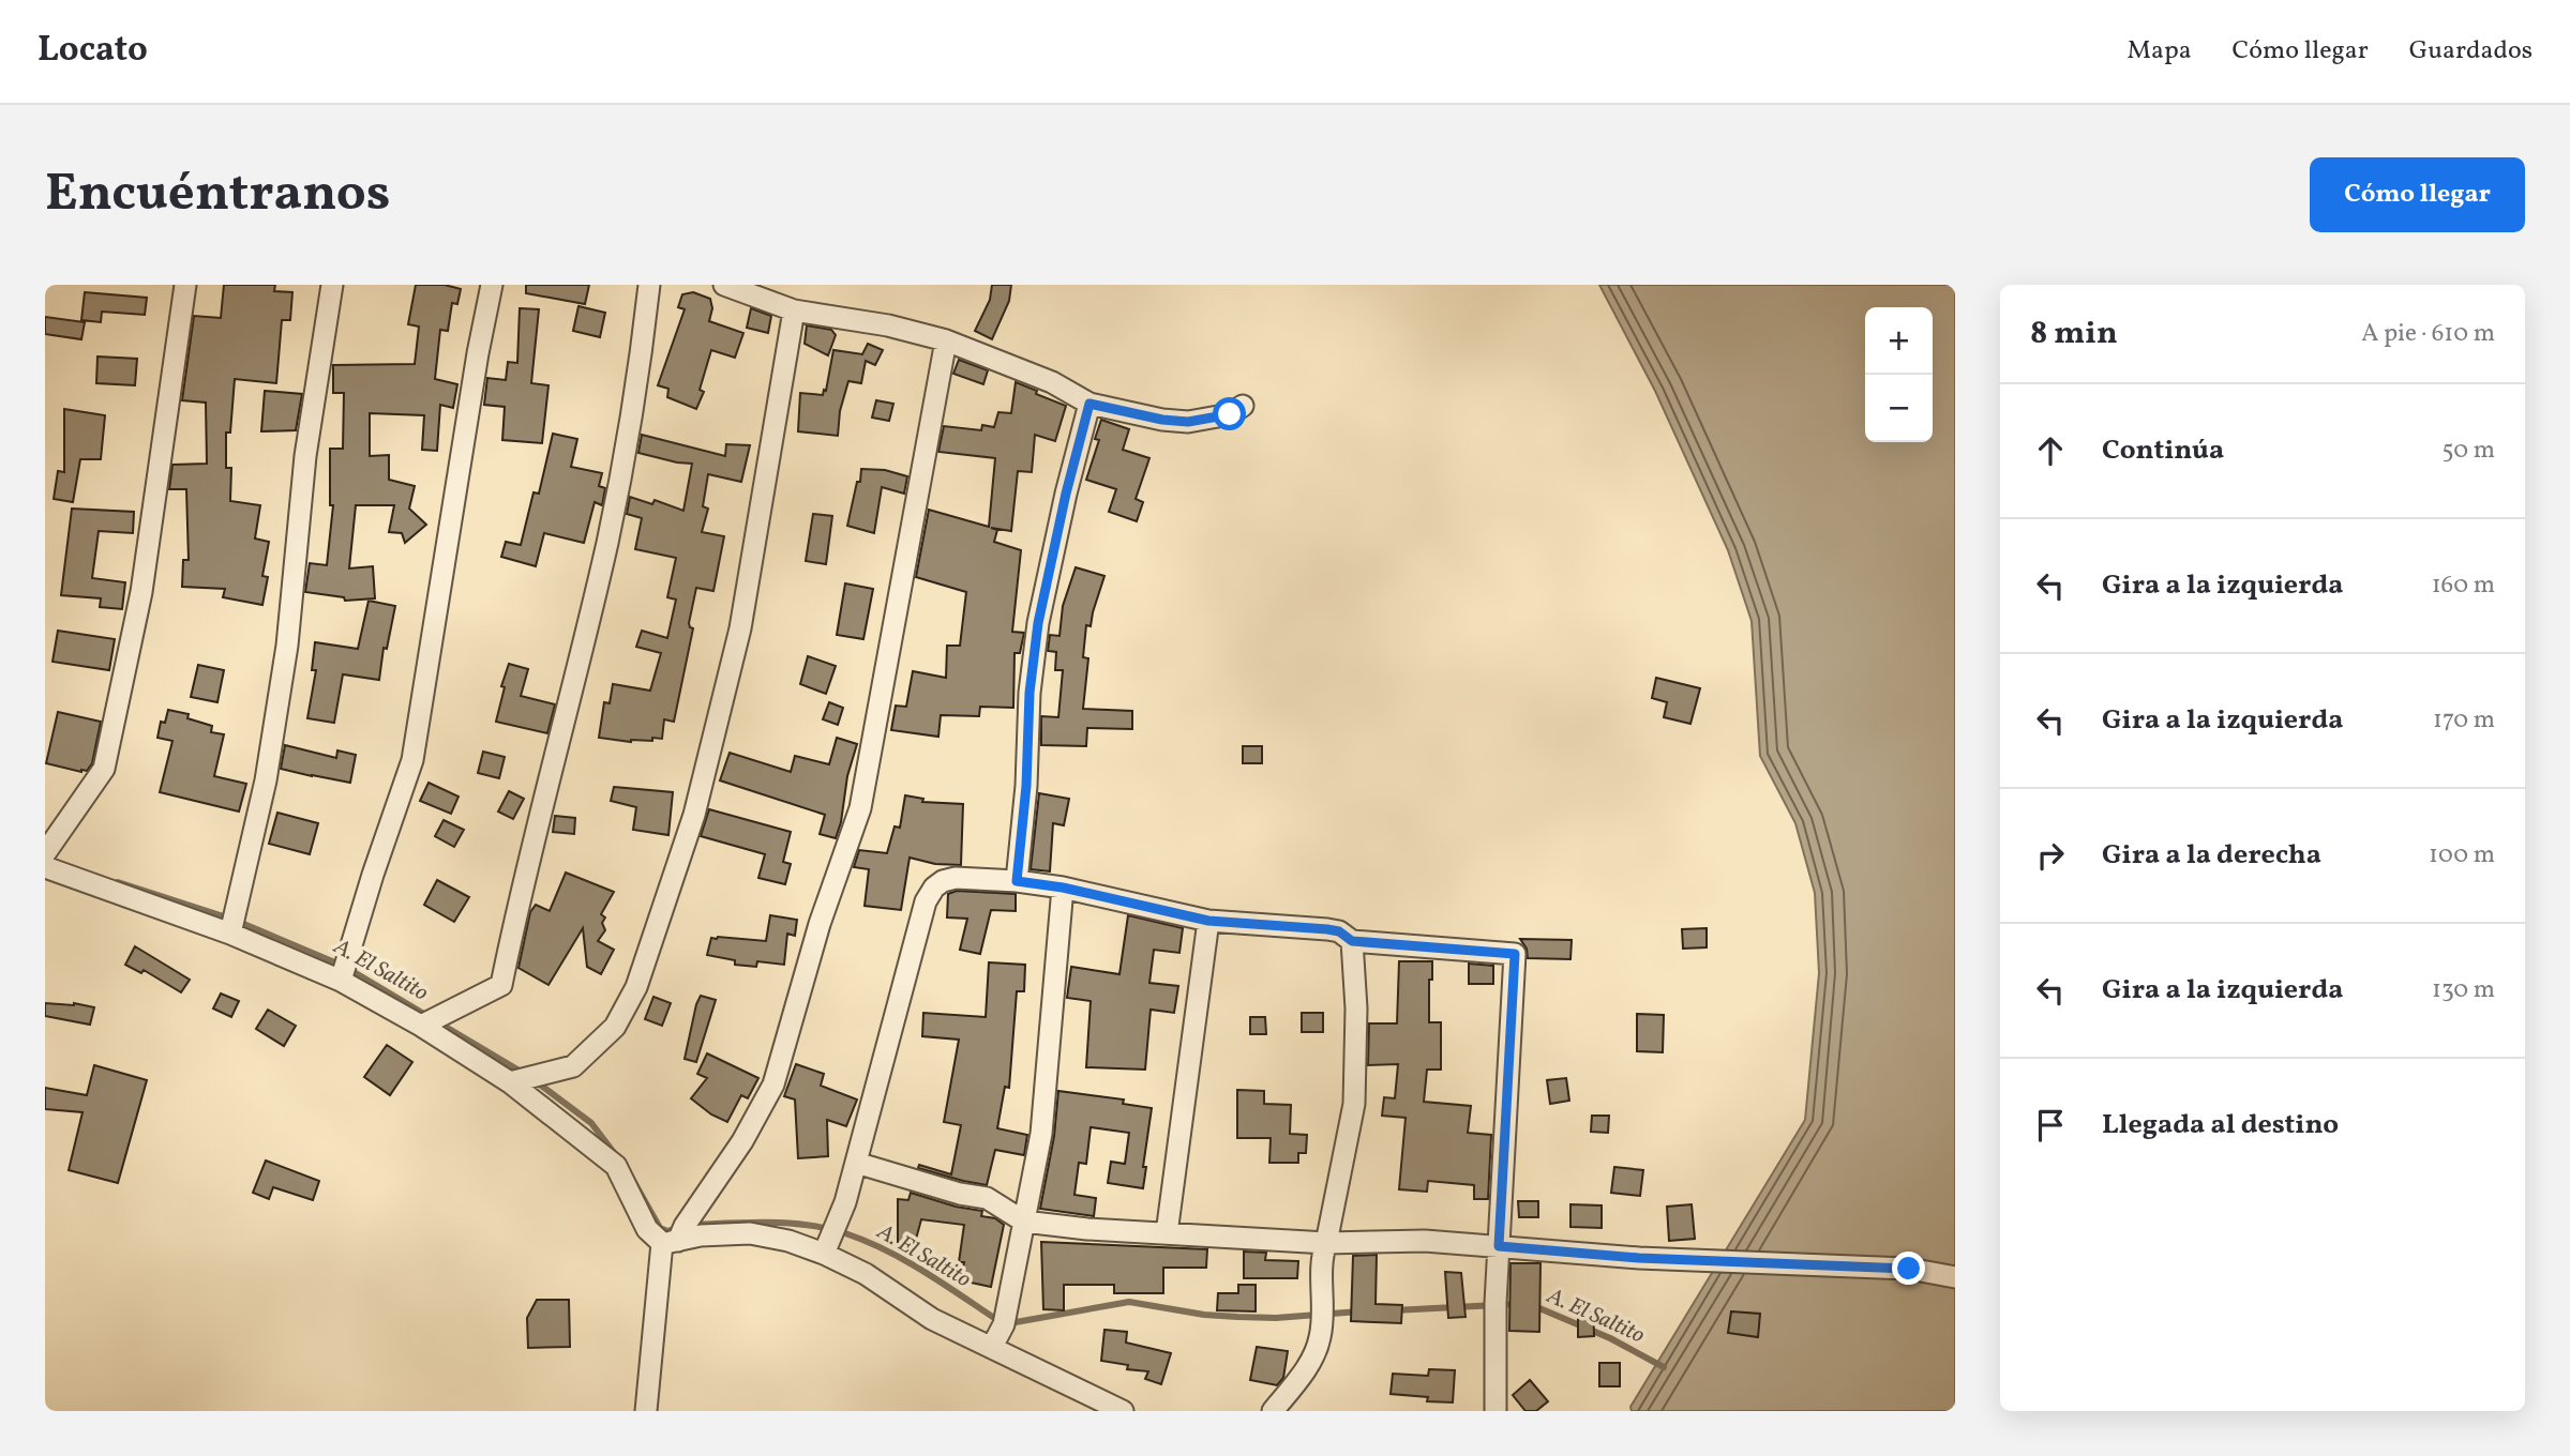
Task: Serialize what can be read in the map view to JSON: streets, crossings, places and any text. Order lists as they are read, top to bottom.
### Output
{
  "water": ["A. El Saltito"],
  "page": {
    "header": "Locato",
    "nav": ["Mapa", "Cómo llegar", "Guardados"],
    "buttons": "Cómo llegar",
    "title": "Encuéntranos",
    "heading": ["8 min", "A pie · 610 m"],
    "map_buttons": ["+", "−"],
    "list": [
      ["Continúa", "50 m"],
      ["Gira a la izquierda", "160 m"],
      ["Gira a la izquierda", "170 m"],
      ["Gira a la derecha", "100 m"],
      ["Gira a la izquierda", "130 m"],
      "Llegada al destino"
    ]
  }
}
